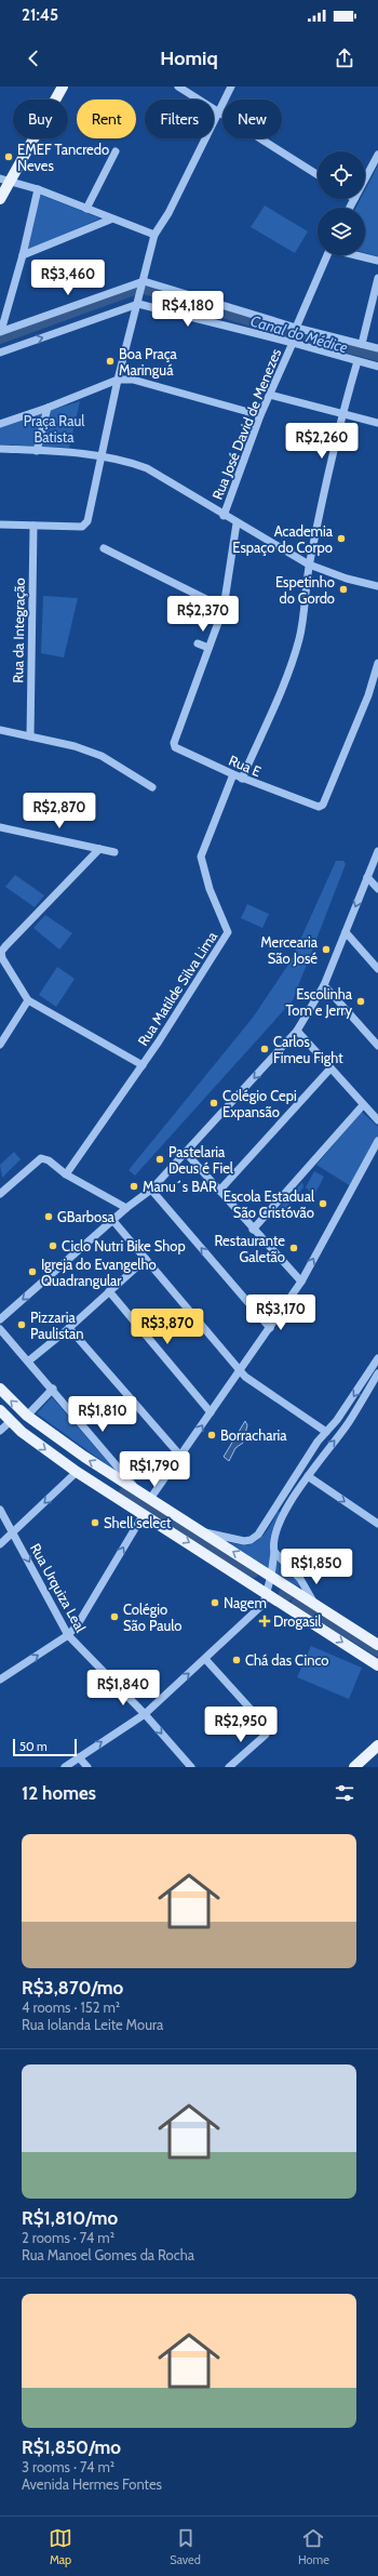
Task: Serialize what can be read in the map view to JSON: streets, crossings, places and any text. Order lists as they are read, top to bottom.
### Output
{
  "streets": {
    "street": [
      "Rua José David de Menezes",
      "Rua da Integração",
      "Rua E",
      "Rua Matilde Silva Lima",
      "Rua Urquiza Leal"
    ]
  },
  "crossings": [
    ["Rua E", "Rua Matilde Silva Lima"]
  ],
  "one_way": ["Rua Urquiza Leal"],
  "water": ["Canal do Médice"],
  "parks": ["Praça Raul Batista"],
  "places": {
    "other": [
      "EMEF Tancredo Neves",
      "Boa Praça Maringuá",
      "Academia Espaço do Corpo",
      "Espetinho do Gordo",
      "Mercearia São José",
      "Escolinha Tom e Jerry",
      "Carlos Fimeu Fight",
      "Colégio Cepi Expansão",
      "Pastelaria Deus é Fiel",
      "Manu´s BAR",
      "Escola Estadual São Cristóvão",
      "GBarbosa",
      "Ciclo Nutri Bike Shop",
      "Restaurante Galetão",
      "Igreja do Evangelho Quadrangular",
      "Pizzaria Paulistan",
      "Borracharia",
      "Shell select",
      "Nagem",
      "Colégio São Paulo",
      "Chá das Cinco"
    ],
    "health": ["Drogasil"]
  },
  "scale_bar": "50 m",
  "page": {
    "status": "21:45",
    "header": "Homiq",
    "chip": [
      "Buy",
      "Rent",
      "Filters",
      "New"
    ],
    "price": [
      "R$3,460",
      "R$4,180",
      "R$2,260",
      "R$2,370",
      "R$2,870",
      "R$3,170",
      "R$3,870",
      "R$1,810",
      "R$1,790",
      "R$1,850",
      "R$1,840",
      "R$2,950"
    ],
    "scale": "50 m",
    "heading": "12 homes",
    "list": [
      {
        "name": "R$3,870/mo",
        "note": "4 rooms · 152 m² · Rua Iolanda Leite Moura"
      },
      {
        "name": "R$1,810/mo",
        "note": "2 rooms · 74 m² · Rua Manoel Gomes da Rocha"
      },
      {
        "name": "R$1,850/mo",
        "note": "3 rooms · 74 m² · Avenida Hermes Fontes"
      }
    ],
    "tabs": ["Map", "Saved", "Home"]
  }
}
